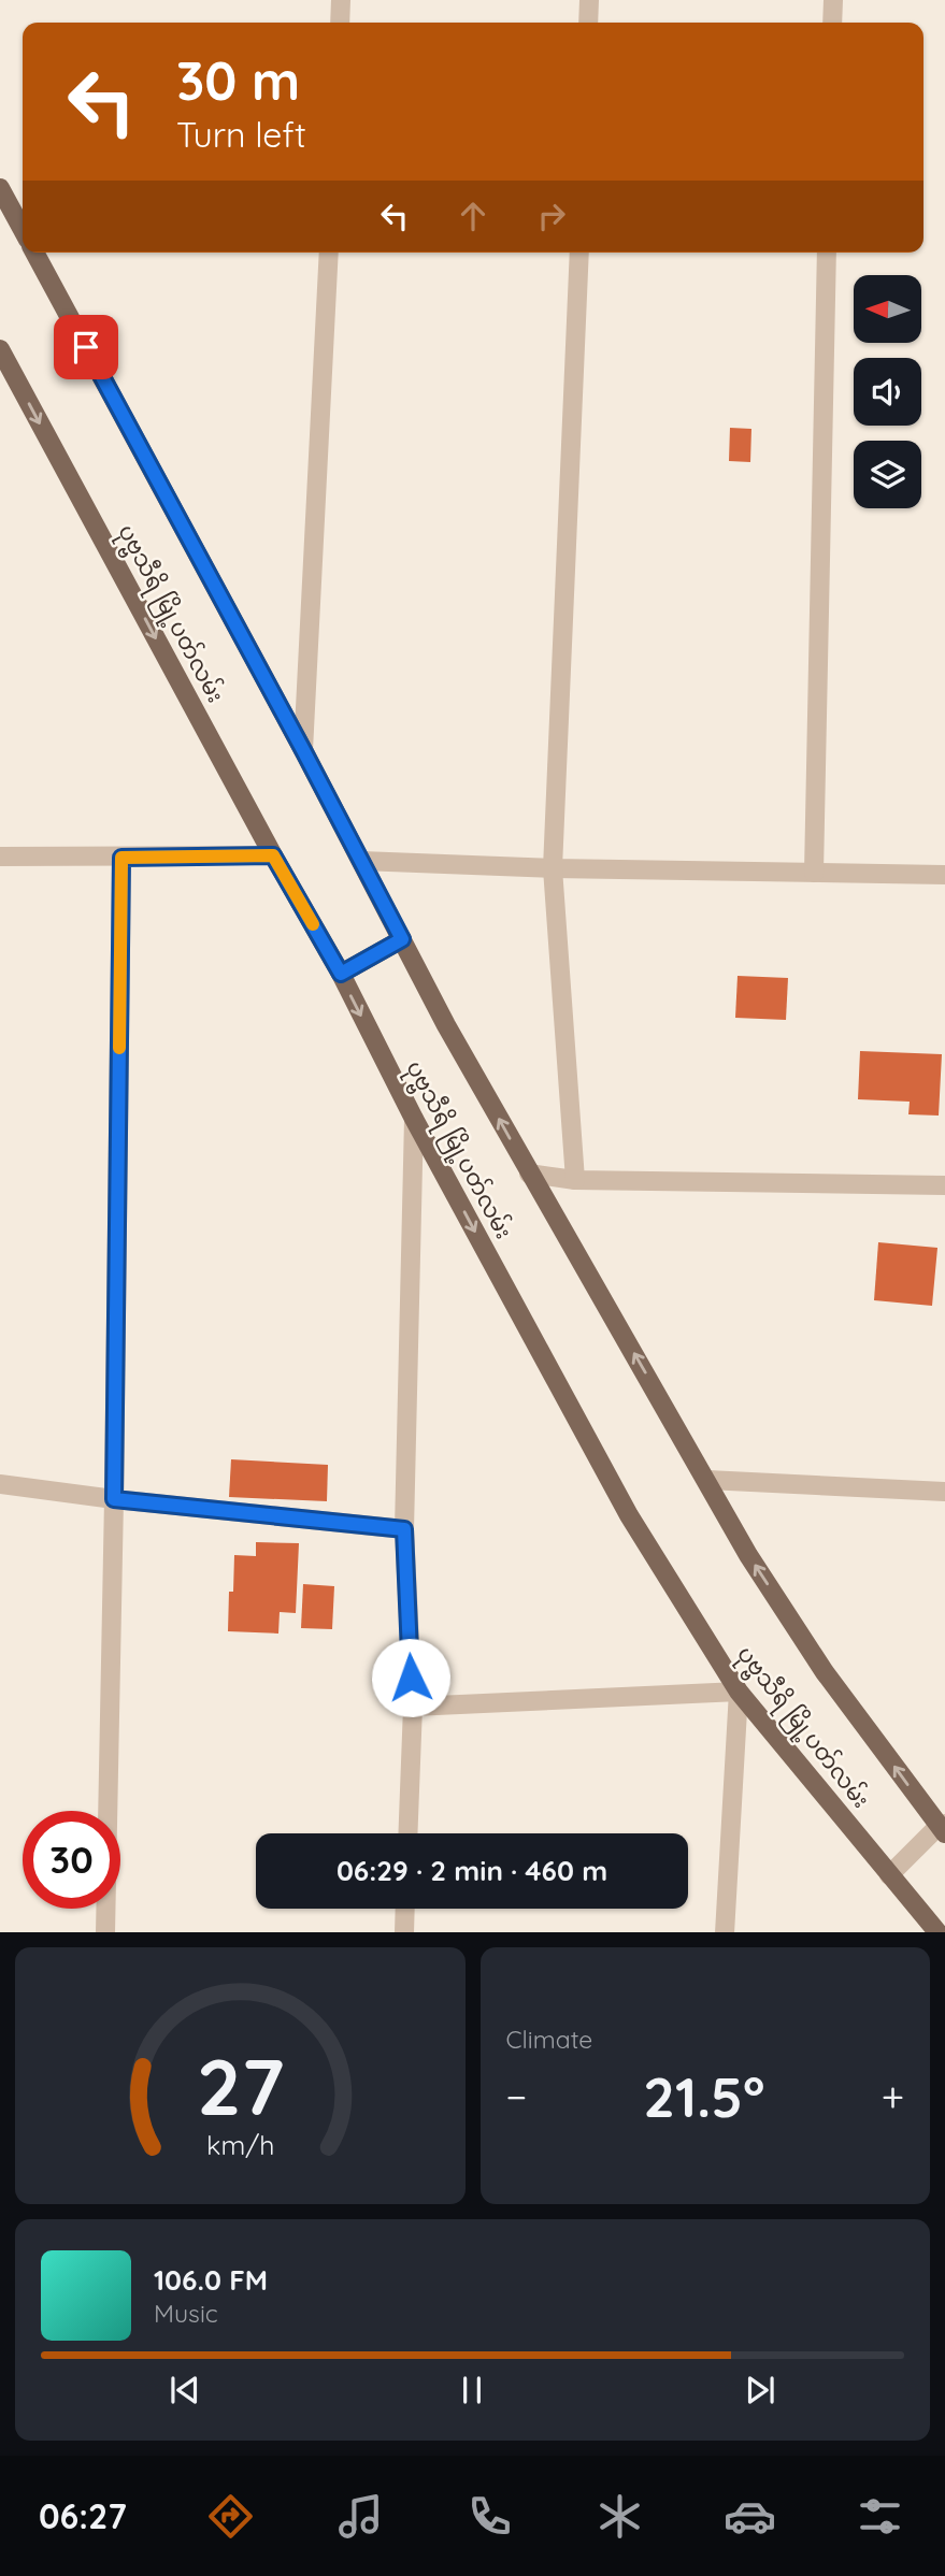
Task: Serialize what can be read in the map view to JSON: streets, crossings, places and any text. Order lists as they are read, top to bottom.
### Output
{
  "streets": {
    "main road": ["ပုဗ္ဗသီရိ မြို့ပတ်လမ်း"]
  },
  "north": "left",
  "page": {
    "turn": ["30 m", "Turn left"],
    "limit": "30",
    "trip": "06:29 · 2 min · 460 m",
    "tile": "Climate",
    "heat": ["−", "21.5°", "+"],
    "song": ["106.0 FM", "Music"],
    "tabs": "06:27",
    "gauge": ["27", "km/h"]
  }
}
